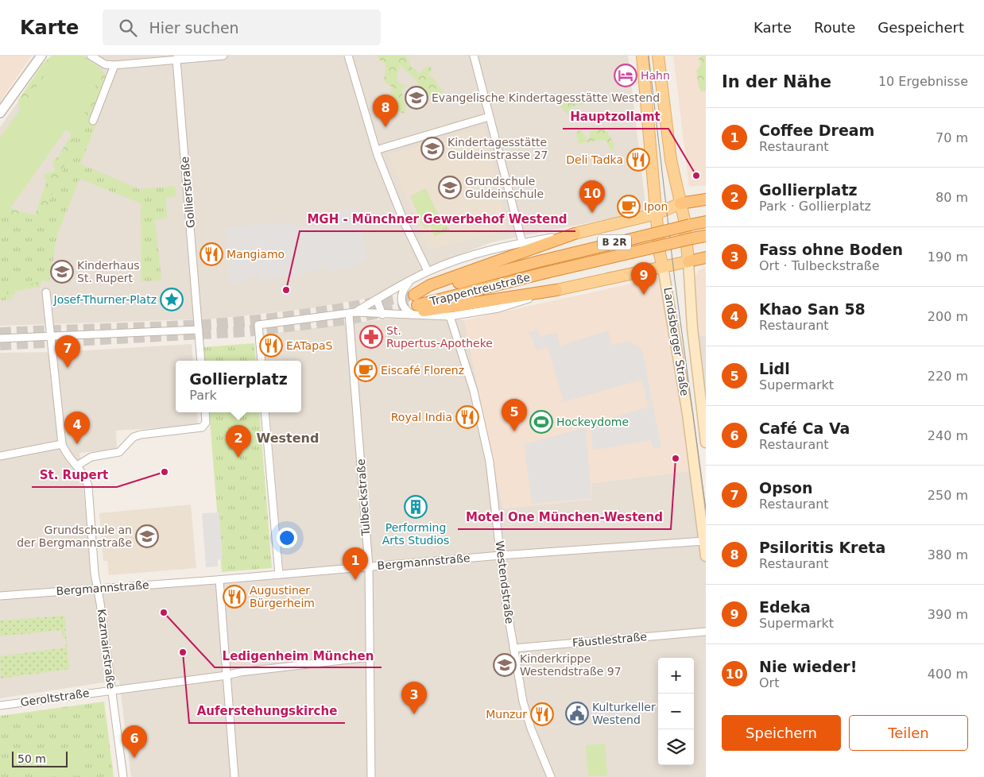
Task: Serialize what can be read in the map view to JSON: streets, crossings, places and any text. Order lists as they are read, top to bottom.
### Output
{
  "streets": {
    "highway": ["B 2R", "Trappentreustraße"],
    "main road": ["Landsberger Straße"],
    "street": [
      "Gollierstraße",
      "Tulbeckstraße",
      "Bergmannstraße",
      "Westendstraße",
      "Fäustlestraße",
      "Kazmairstraße",
      "Geroltstraße"
    ]
  },
  "crossings": [
    ["Trappentreustraße", "Tulbeckstraße"],
    ["Trappentreustraße", "Westendstraße"],
    ["Landsberger Straße", "Bergmannstraße"],
    ["Tulbeckstraße", "Bergmannstraße"],
    ["Tulbeckstraße", "Geroltstraße"],
    ["Bergmannstraße", "Westendstraße"],
    ["Bergmannstraße", "Kazmairstraße"],
    ["Westendstraße", "Fäustlestraße"],
    ["Kazmairstraße", "Geroltstraße"]
  ],
  "districts": ["Westend"],
  "places": {
    "hotel": ["Hahn"],
    "school or university": [
      "Evangelische Kindertagesstätte Westend",
      "Kindertagesstätte Guldeinstrasse 27",
      "Grundschule Guldeinschule",
      "Kinderhaus St. Rupert",
      "Grundschule an der Bergmannstraße",
      "Kinderkrippe Westendstraße 97"
    ],
    "restaurant": [
      "Deli Tadka",
      "Mangiamo",
      "EATapaS",
      "Royal India",
      "Augustiner Bürgerheim",
      "Munzur"
    ],
    "other": [
      "Hauptzollamt",
      "MGH - Münchner Gewerbehof Westend",
      "Motel One München-Westend",
      "St. Rupert",
      "Ledigenheim München",
      "Auferstehungskirche"
    ],
    "cafe": ["Ipon", "Eiscafé Florenz"],
    "place": ["Josef-Thurner-Platz"],
    "pharmacy": ["St. Rupertus-Apotheke"],
    "sports": ["Hockeydome"],
    "building": ["Performing Arts Studios"],
    "public building": ["Kulturkeller Westend"]
  },
  "scale_bar": "50 m",
  "page": {
    "header": "Karte",
    "search": "Hier suchen",
    "nav": ["Karte", "Route", "Gespeichert"],
    "heading": ["In der Nähe", "10 Ergebnisse"],
    "pins": [
      "8",
      "10",
      "9",
      "7",
      "5",
      "4",
      "2",
      "1",
      "3",
      "6"
    ],
    "list": [
      {
        "mark": "1",
        "name": "Coffee Dream",
        "note": "Restaurant",
        "value": "70 m"
      },
      {
        "mark": "2",
        "name": "Gollierplatz",
        "note": "Park · Gollierplatz",
        "value": "80 m"
      },
      {
        "mark": "3",
        "name": "Fass ohne Boden",
        "note": "Ort · Tulbeckstraße",
        "value": "190 m"
      },
      {
        "mark": "4",
        "name": "Khao San 58",
        "note": "Restaurant",
        "value": "200 m"
      },
      {
        "mark": "5",
        "name": "Lidl",
        "note": "Supermarkt",
        "value": "220 m"
      },
      {
        "mark": "6",
        "name": "Café Ca Va",
        "note": "Restaurant",
        "value": "240 m"
      },
      {
        "mark": "7",
        "name": "Opson",
        "note": "Restaurant",
        "value": "250 m"
      },
      {
        "mark": "8",
        "name": "Psiloritis Kreta",
        "note": "Restaurant",
        "value": "380 m"
      },
      {
        "mark": "9",
        "name": "Edeka",
        "note": "Supermarkt",
        "value": "390 m"
      },
      {
        "mark": "10",
        "name": "Nie wieder!",
        "note": "Ort",
        "value": "400 m"
      }
    ],
    "popup": ["Gollierplatz", "Park"],
    "map_buttons": ["+", "−"],
    "buttons": ["Speichern", "Teilen"],
    "scale": "50 m"
  }
}
